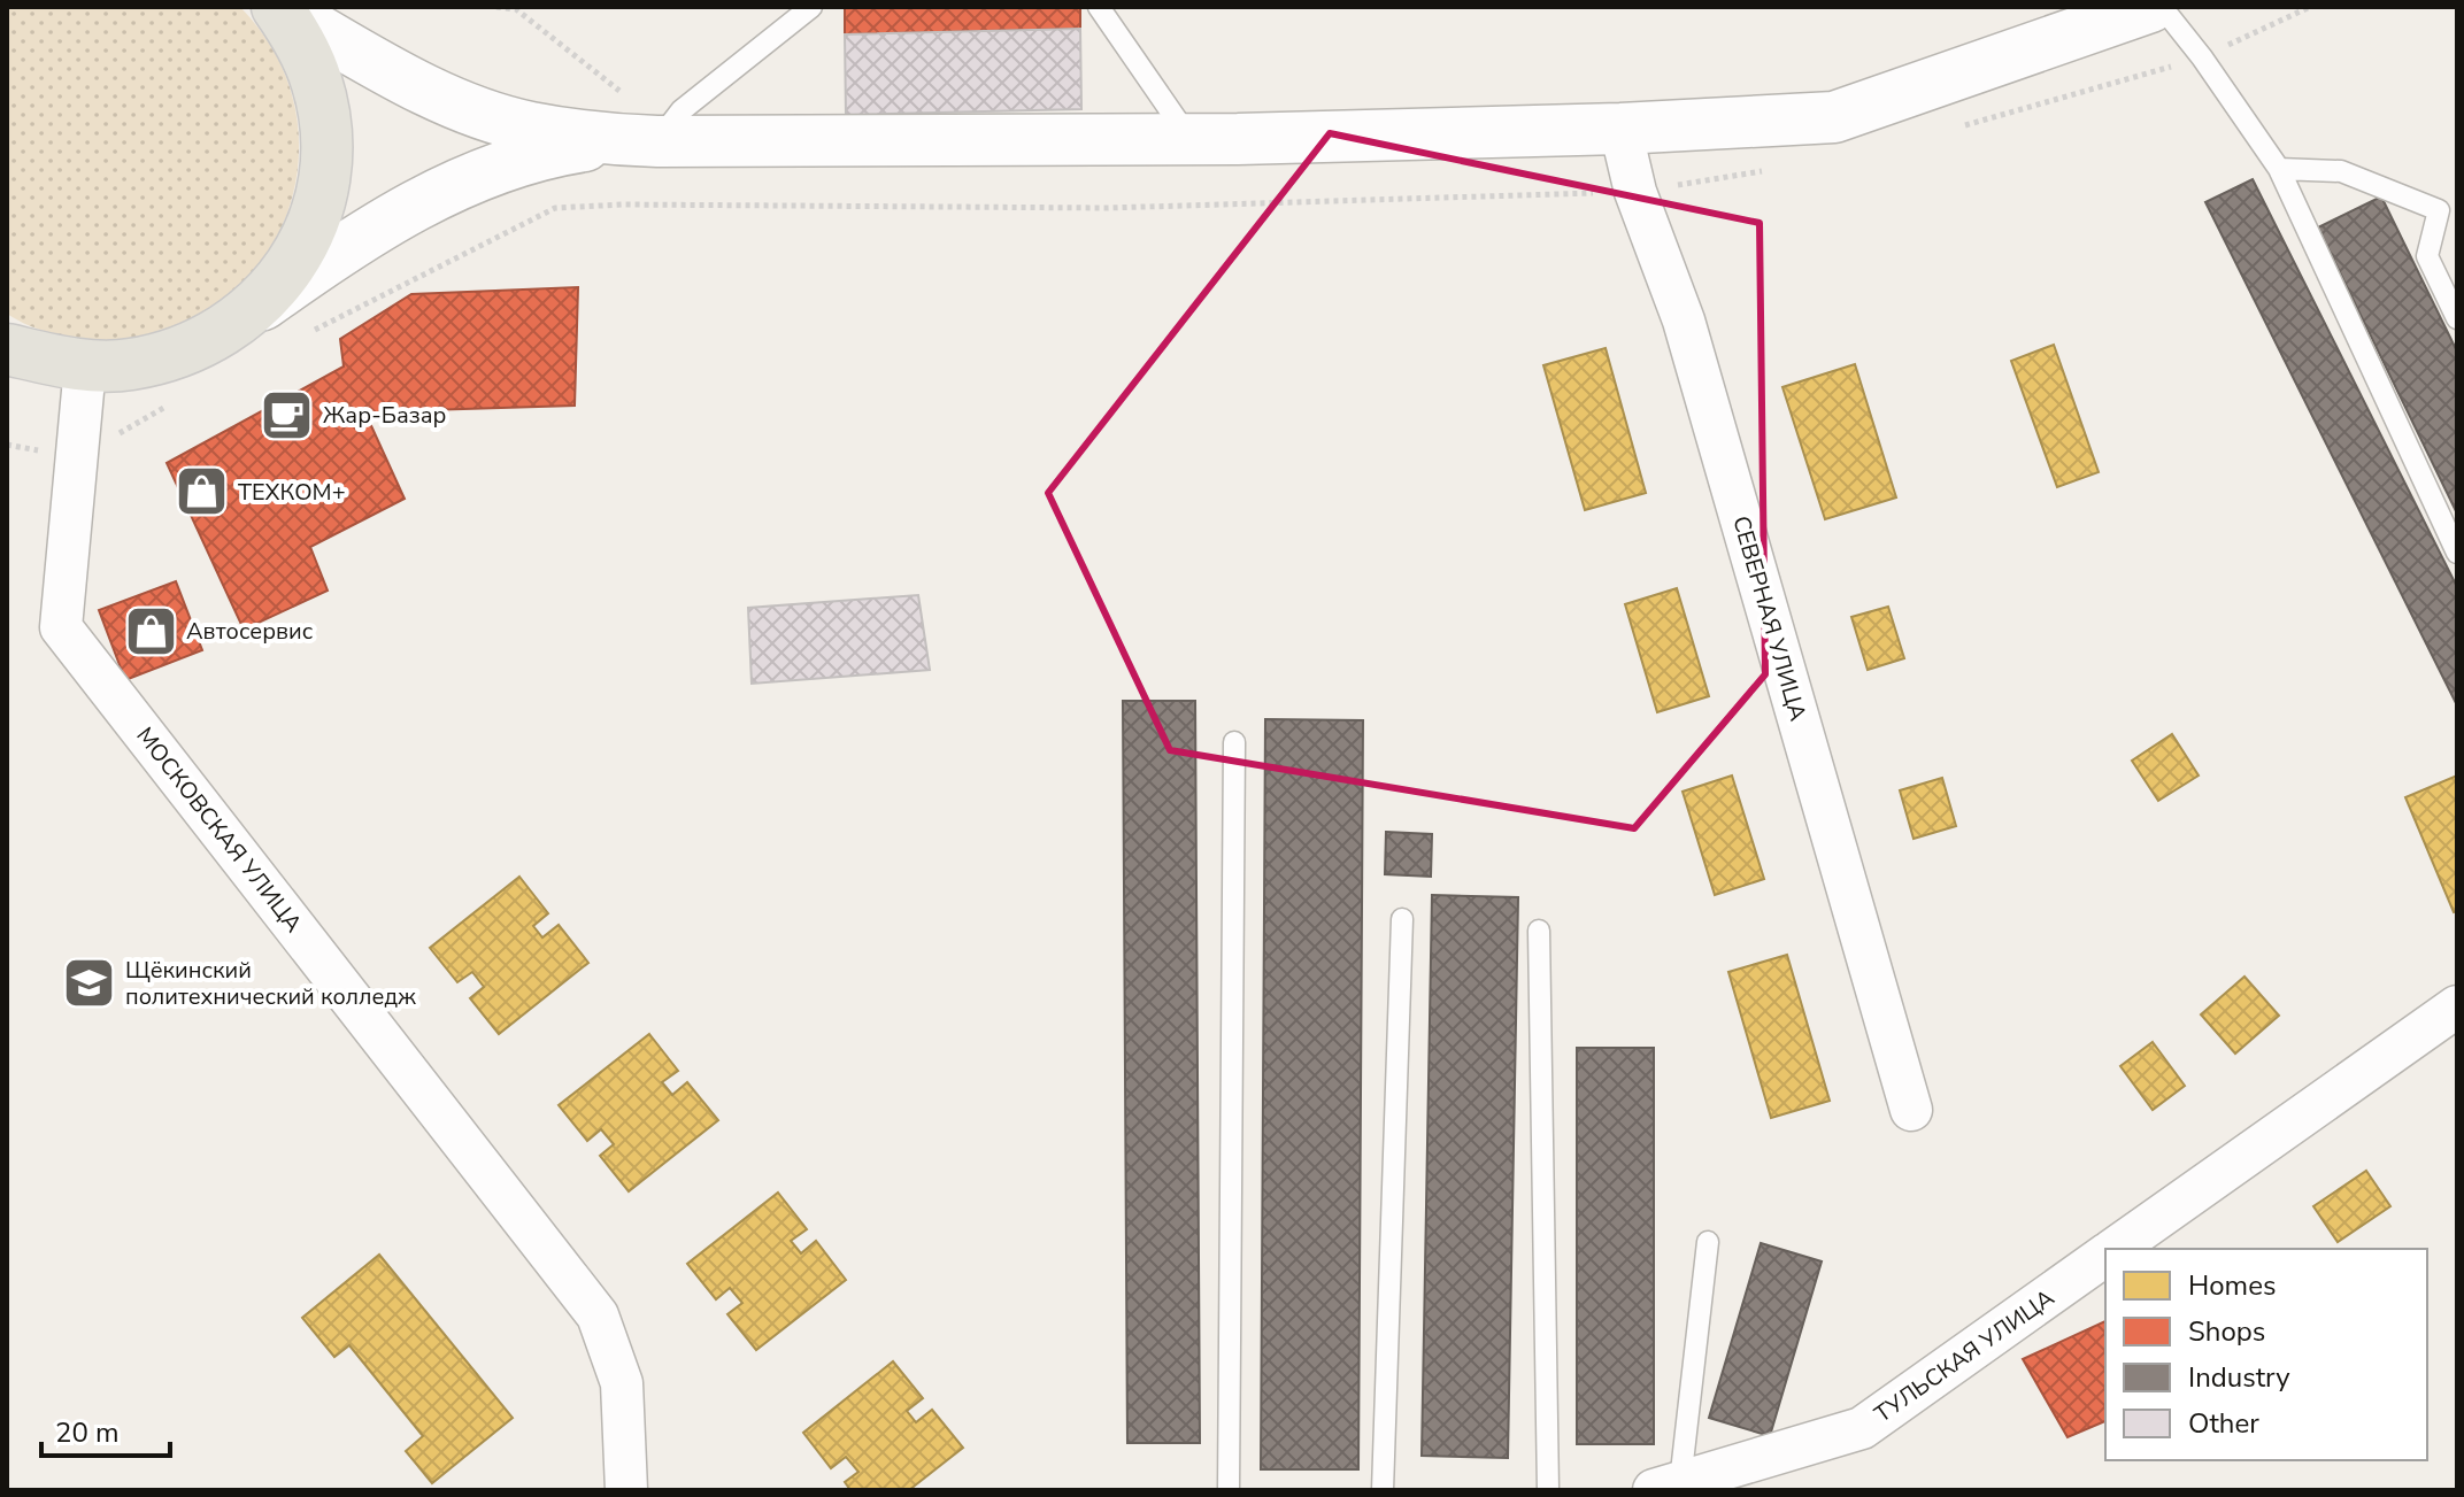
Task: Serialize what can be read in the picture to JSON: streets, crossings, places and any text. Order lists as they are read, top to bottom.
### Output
{
  "streets": {
    "street": ["СЕВЕРНАЯ УЛИЦА", "МОСКОВСКАЯ УЛИЦА", "ТУЛЬСКАЯ УЛИЦА"]
  },
  "places": {
    "cafe": ["Жар-Базар"],
    "shop": ["ТЕХКОМ+", "Автосервис"],
    "school or university": ["Щёкинский политехнический колледж"]
  },
  "legend": [
    "Homes",
    "Shops",
    "Industry",
    "Other"
  ],
  "scale_bar": "20 m"
}
